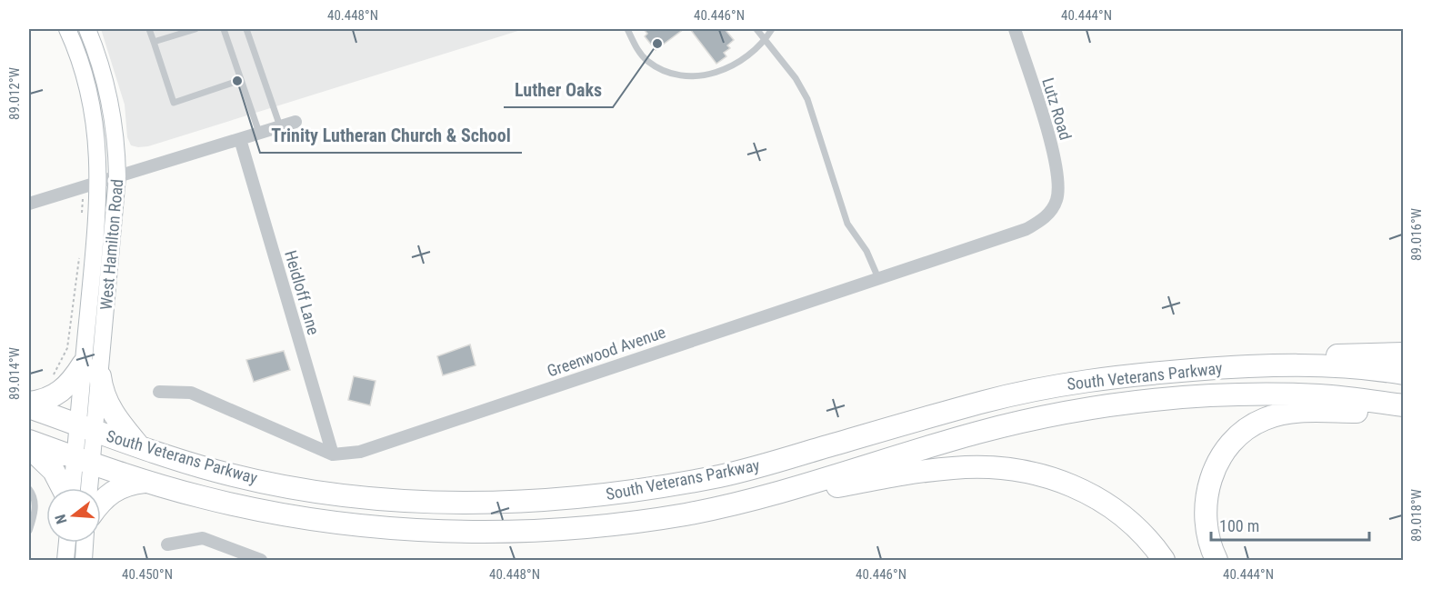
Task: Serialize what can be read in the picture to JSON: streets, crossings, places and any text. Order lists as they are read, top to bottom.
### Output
{
  "streets": {
    "highway": ["South Veterans Parkway"],
    "main road": ["West Hamilton Road"],
    "street": ["Lutz Road", "Heidloff Lane", "Greenwood Avenue"]
  },
  "crossings": [
    ["Lutz Road", "Greenwood Avenue"],
    ["West Hamilton Road", "South Veterans Parkway"],
    ["Heidloff Lane", "Greenwood Avenue"]
  ],
  "places": ["Luther Oaks", "Trinity Lutheran Church & School"],
  "scale_bar": "100 m",
  "north": "left",
  "coordinates": [
    "40.448°N",
    "40.446°N",
    "40.444°N",
    "89.012°W",
    "89.016°W",
    "89.014°W",
    "89.018°W",
    "40.450°N"
  ]
}
